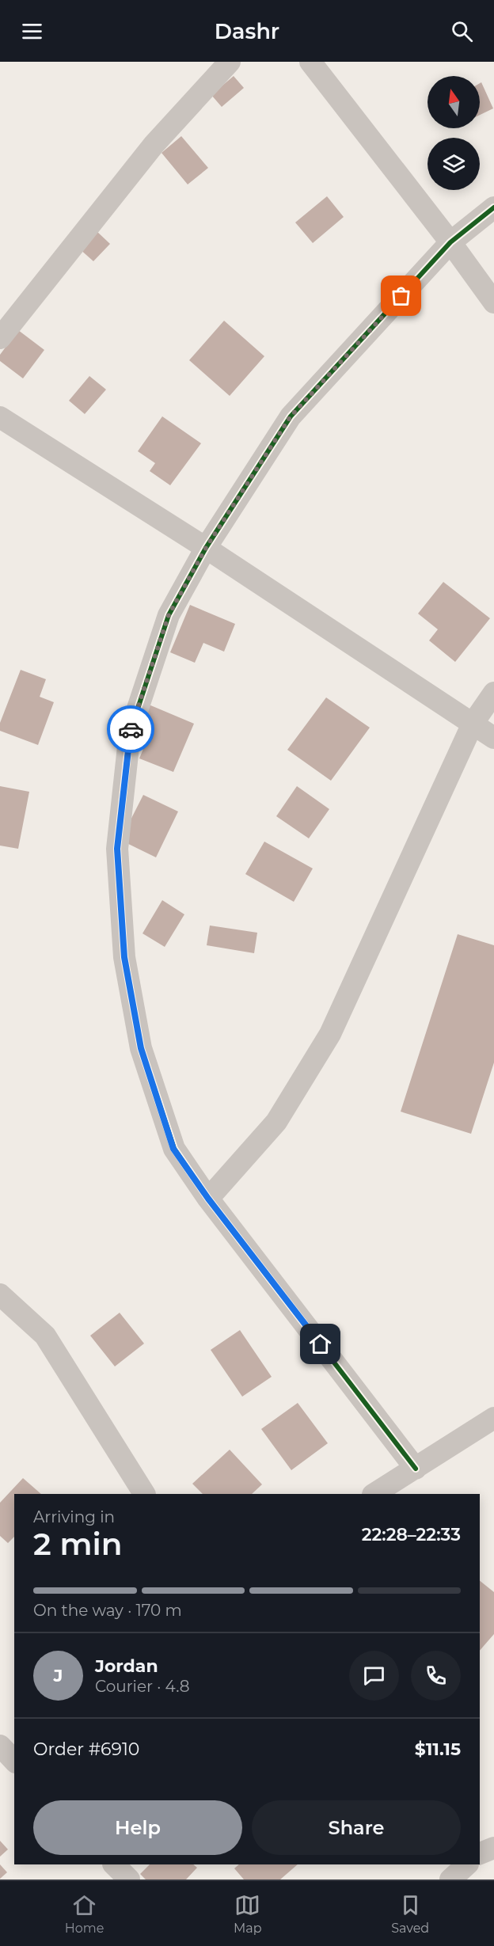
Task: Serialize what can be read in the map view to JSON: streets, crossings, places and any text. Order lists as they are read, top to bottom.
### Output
{
  "north": "top",
  "page": {
    "header": "Dashr",
    "heading": ["2 min", "Arriving in", "22:28–22:33"],
    "panel": [
      "Jordan",
      "Courier · 4.8",
      "Order #6910",
      "$11.15"
    ],
    "bar": "On the way · 170 m",
    "round": "J",
    "buttons": ["Help", "Share"],
    "tabs": ["Home", "Map", "Saved"]
  }
}
